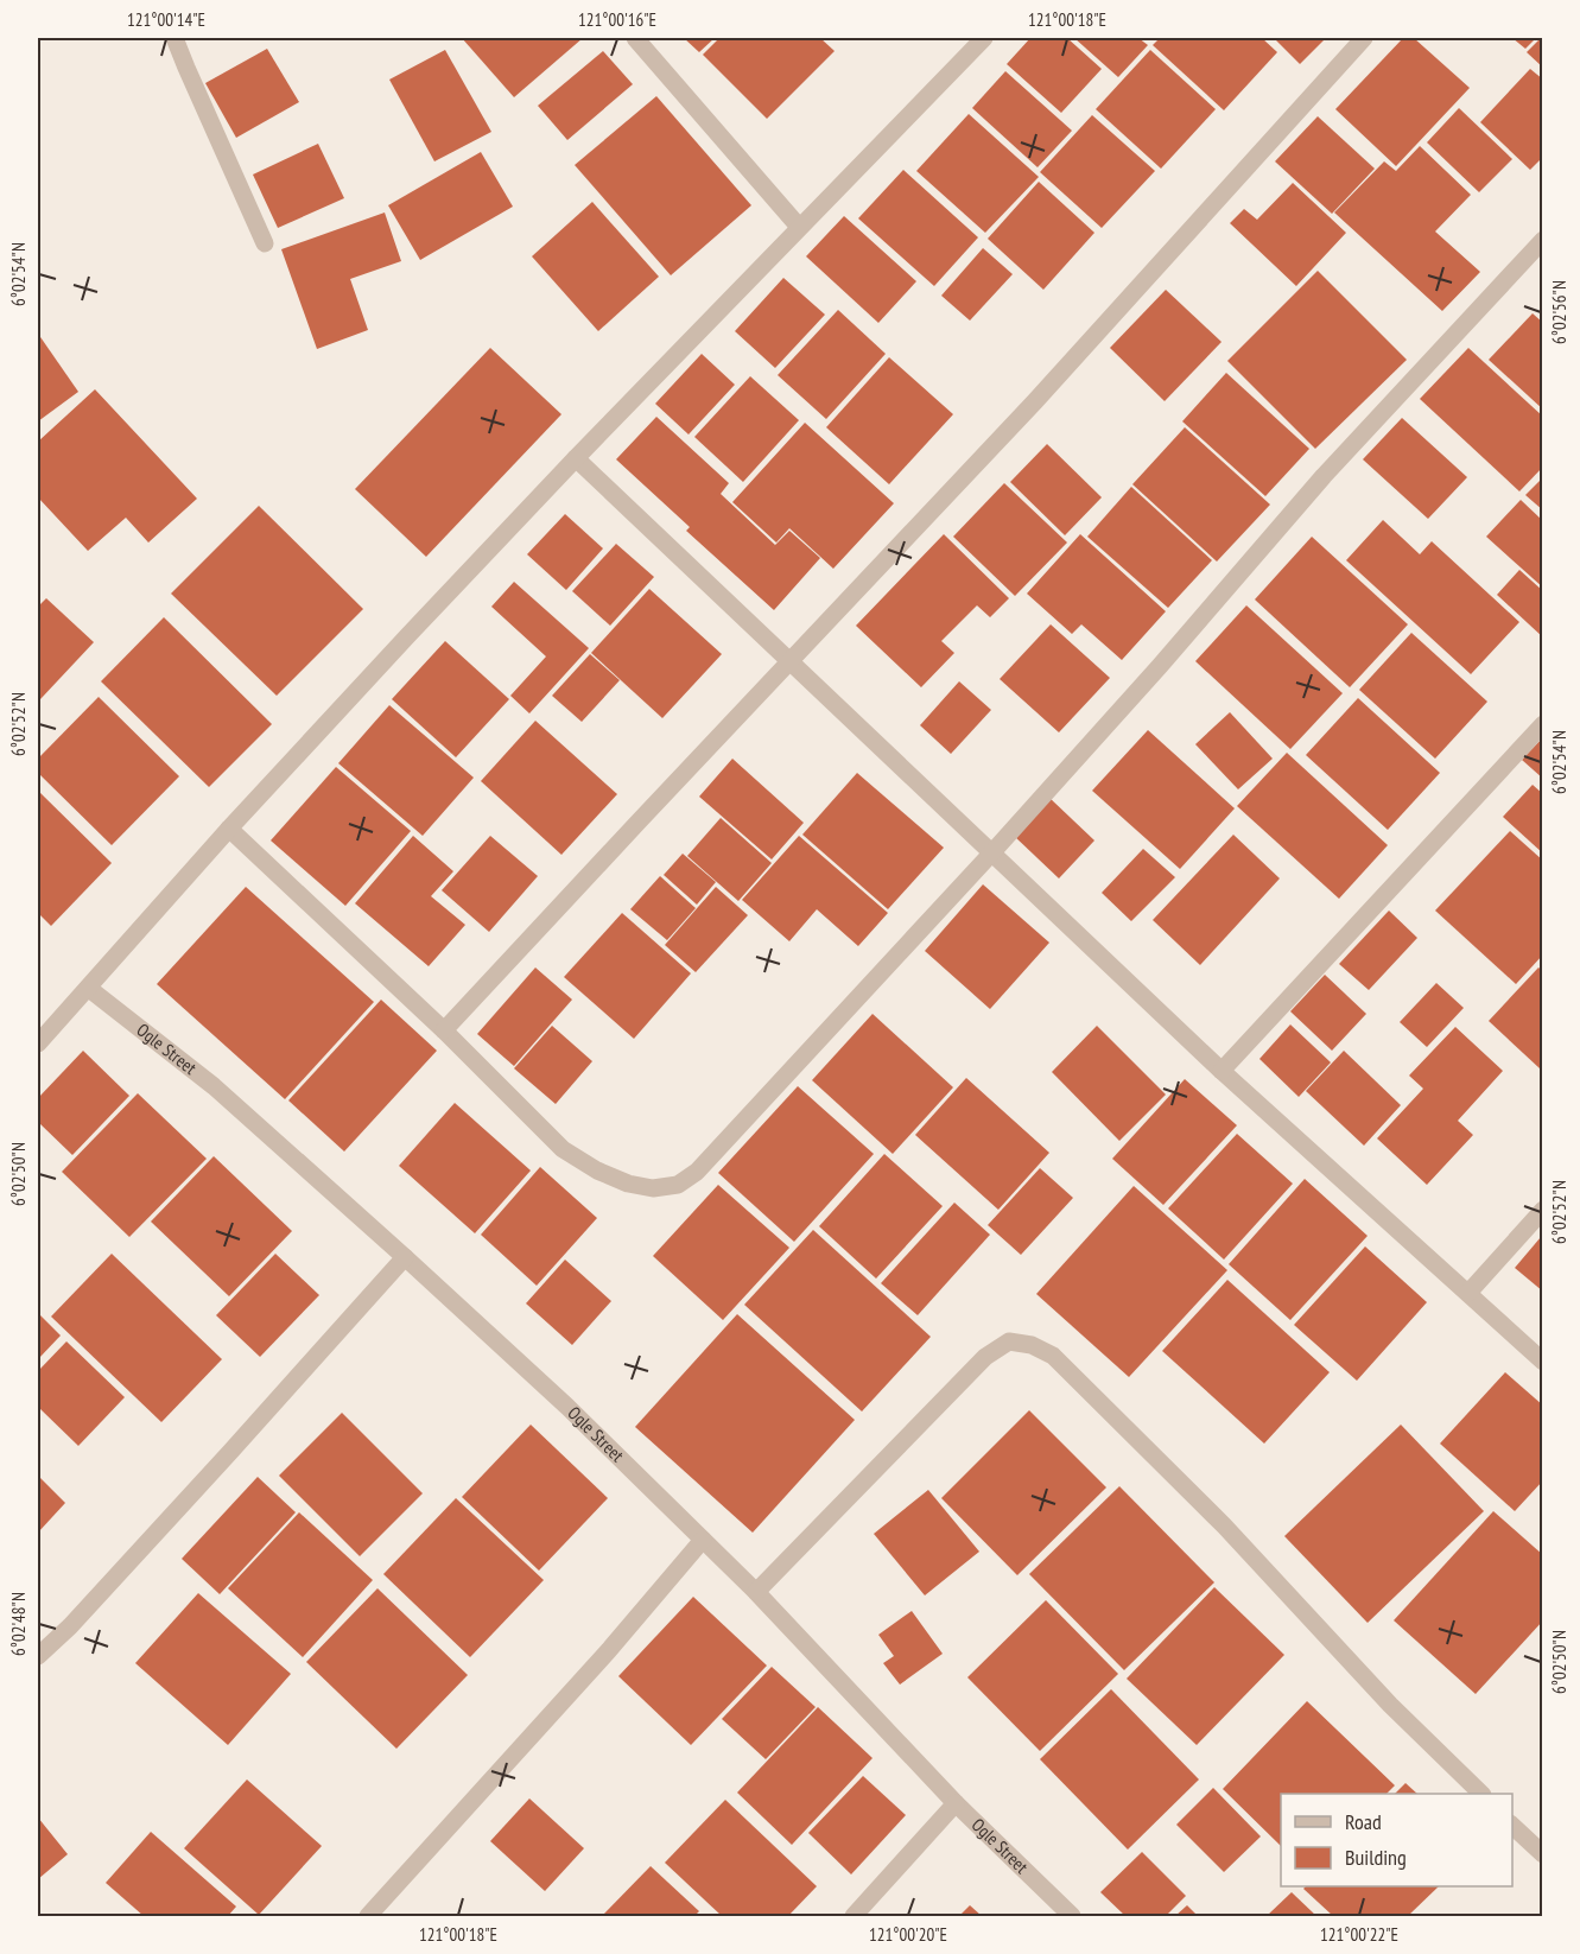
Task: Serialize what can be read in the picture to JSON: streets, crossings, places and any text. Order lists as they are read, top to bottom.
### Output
{
  "streets": {
    "street": ["Ogle Street"]
  },
  "legend": ["Road", "Building"],
  "coordinates": [
    "121°00'14\"E",
    "121°00'16\"E",
    "121°00'18\"E",
    "6°02'54\"N",
    "6°02'56\"N",
    "6°02'52\"N",
    "6°02'50\"N",
    "6°02'48\"N",
    "121°00'20\"E",
    "121°00'22\"E"
  ]
}
